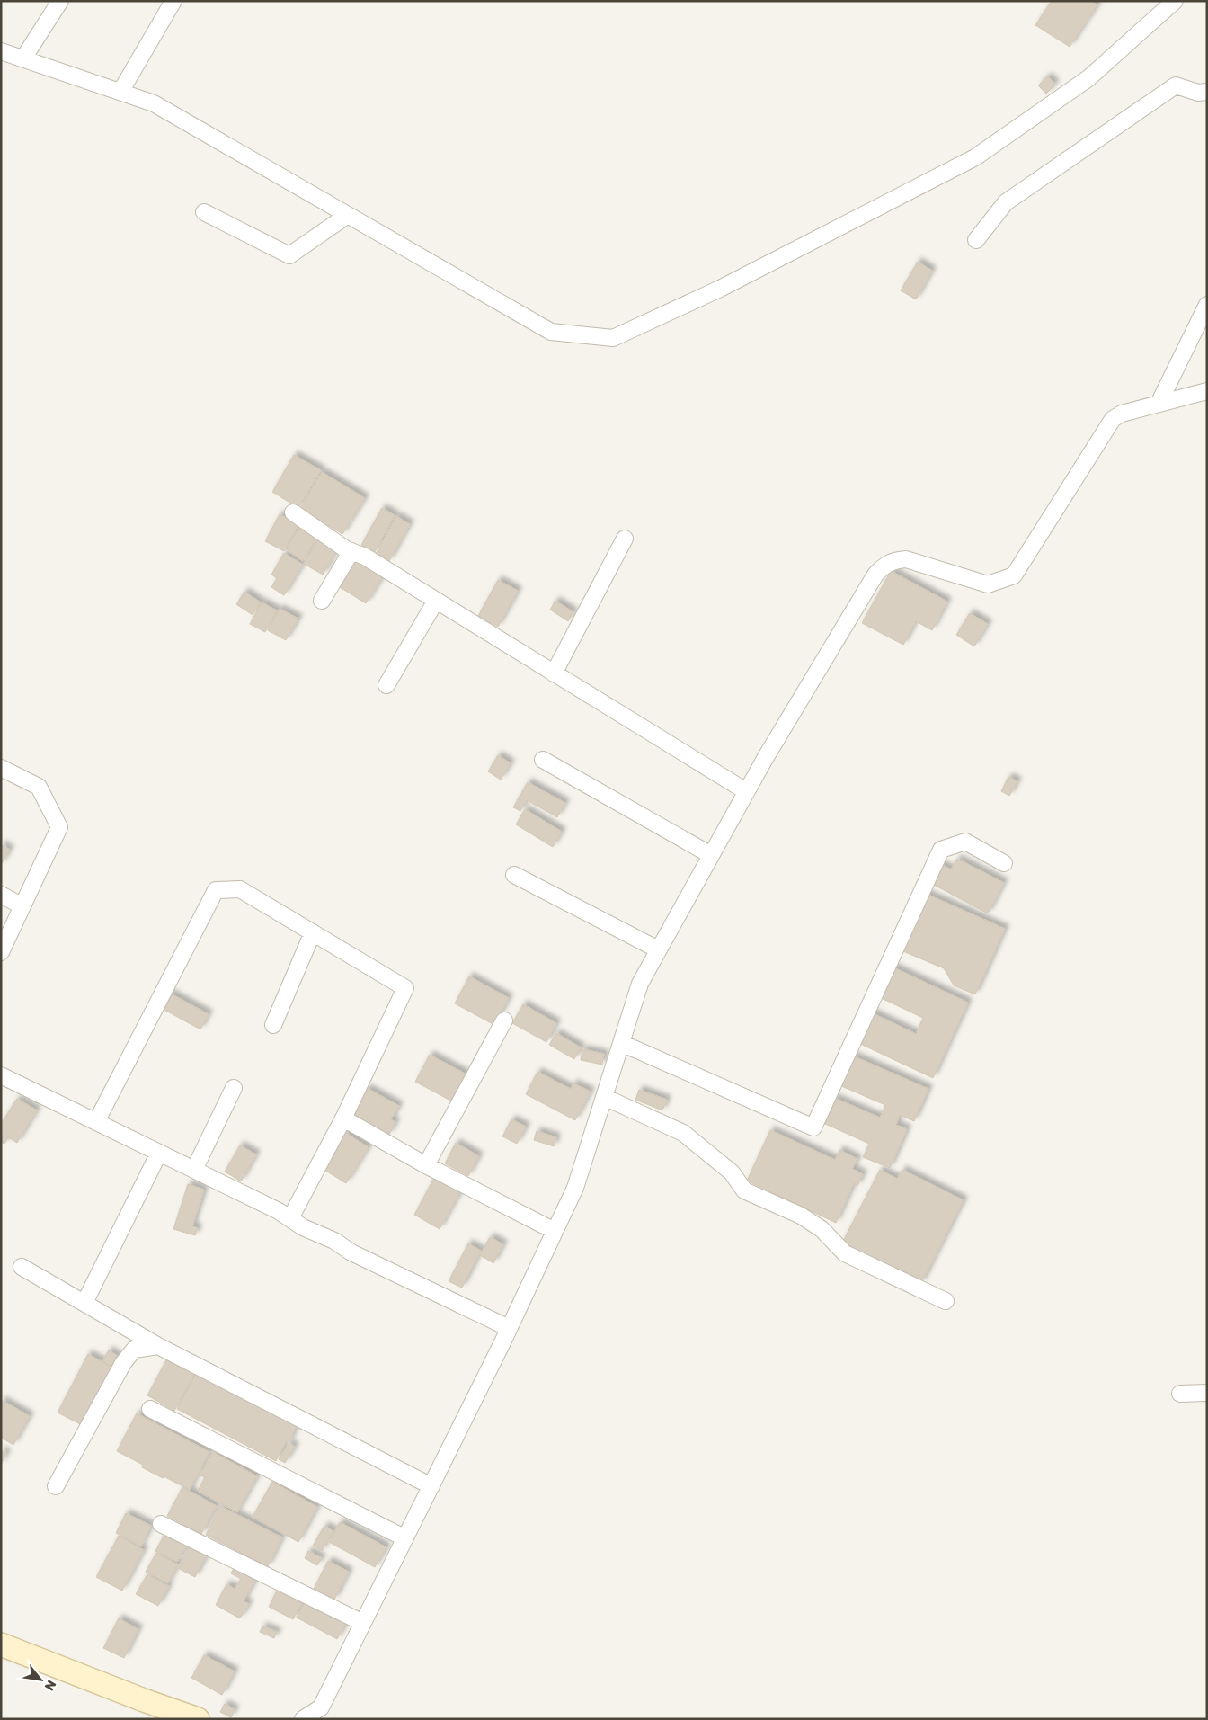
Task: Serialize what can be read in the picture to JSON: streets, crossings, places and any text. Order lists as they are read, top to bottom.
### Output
{
  "north": "bottom right"
}
